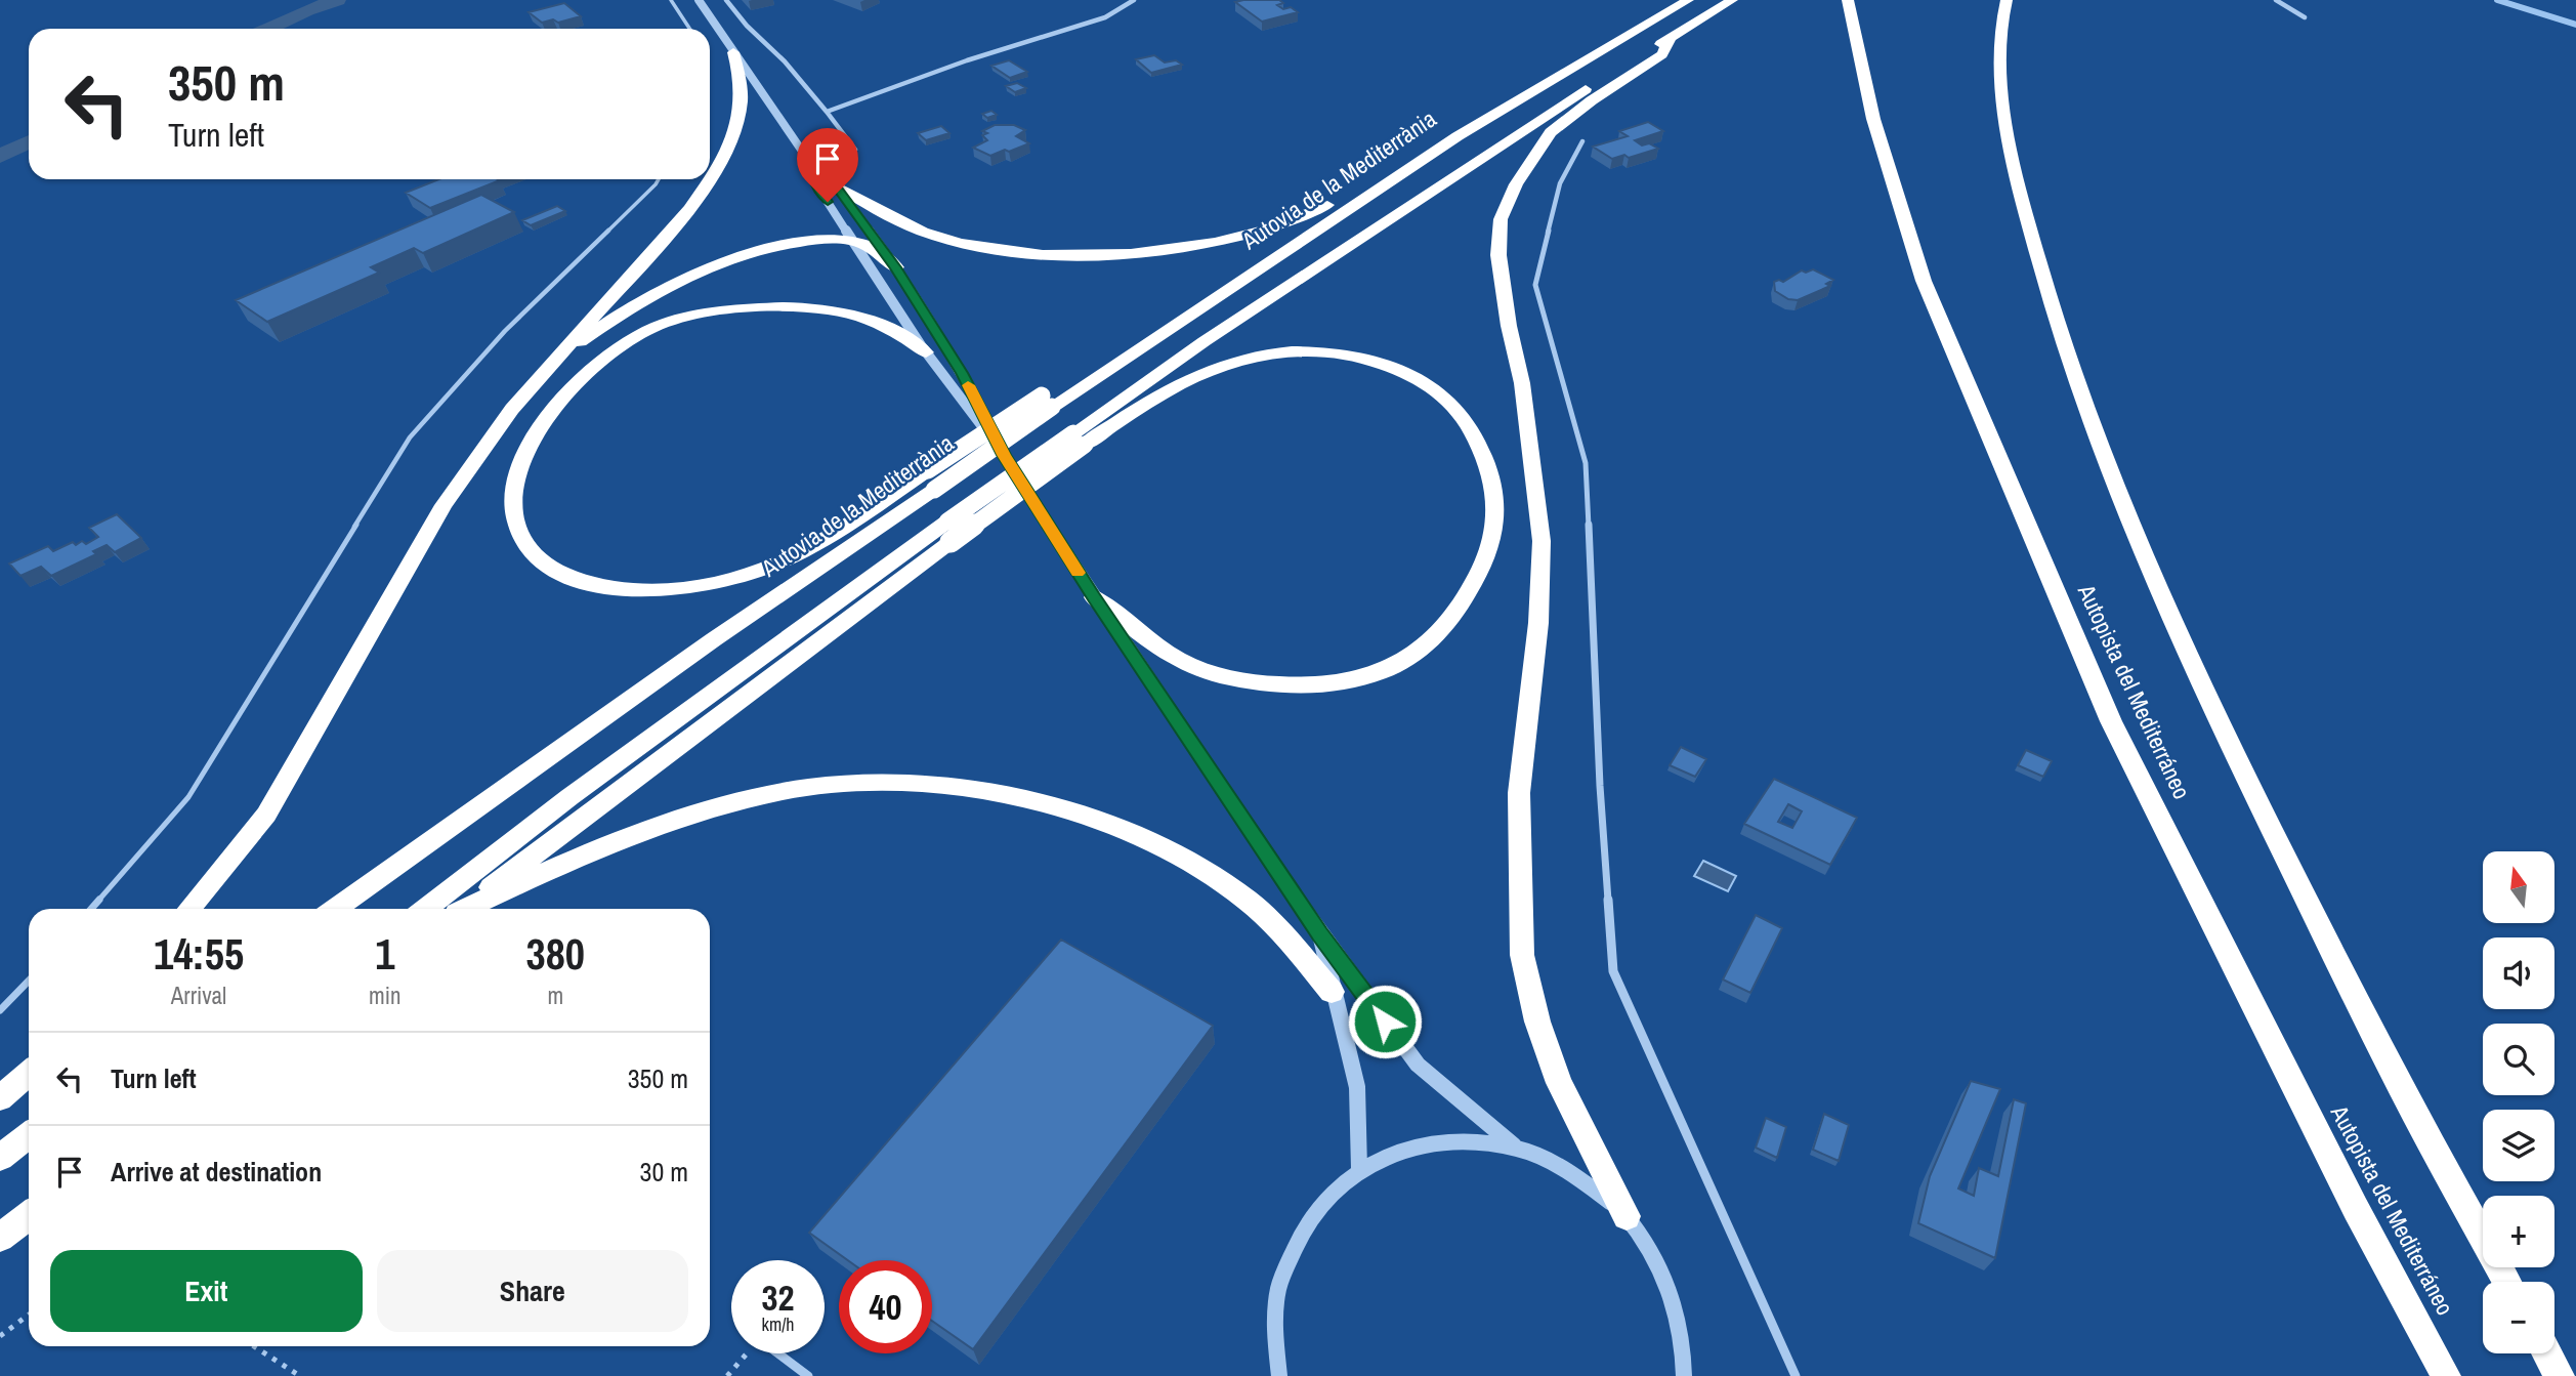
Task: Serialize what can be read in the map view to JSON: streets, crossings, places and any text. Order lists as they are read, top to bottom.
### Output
{
  "streets": {
    "highway": ["Autovia de la Mediterrània", "Autopista del Mediterráneo"]
  },
  "north": "top",
  "page": {
    "turn": ["350 m", "Turn left"],
    "map_buttons": ["+", "−"],
    "eta": [
      "14:55",
      "Arrival",
      "1",
      "min",
      "380",
      "m"
    ],
    "list": [
      {
        "name": "Turn left",
        "value": "350 m"
      },
      {
        "name": "Arrive at destination",
        "value": "30 m"
      }
    ],
    "buttons": ["Exit", "Share"],
    "speed": "32 km/h",
    "limit": "40"
  }
}
